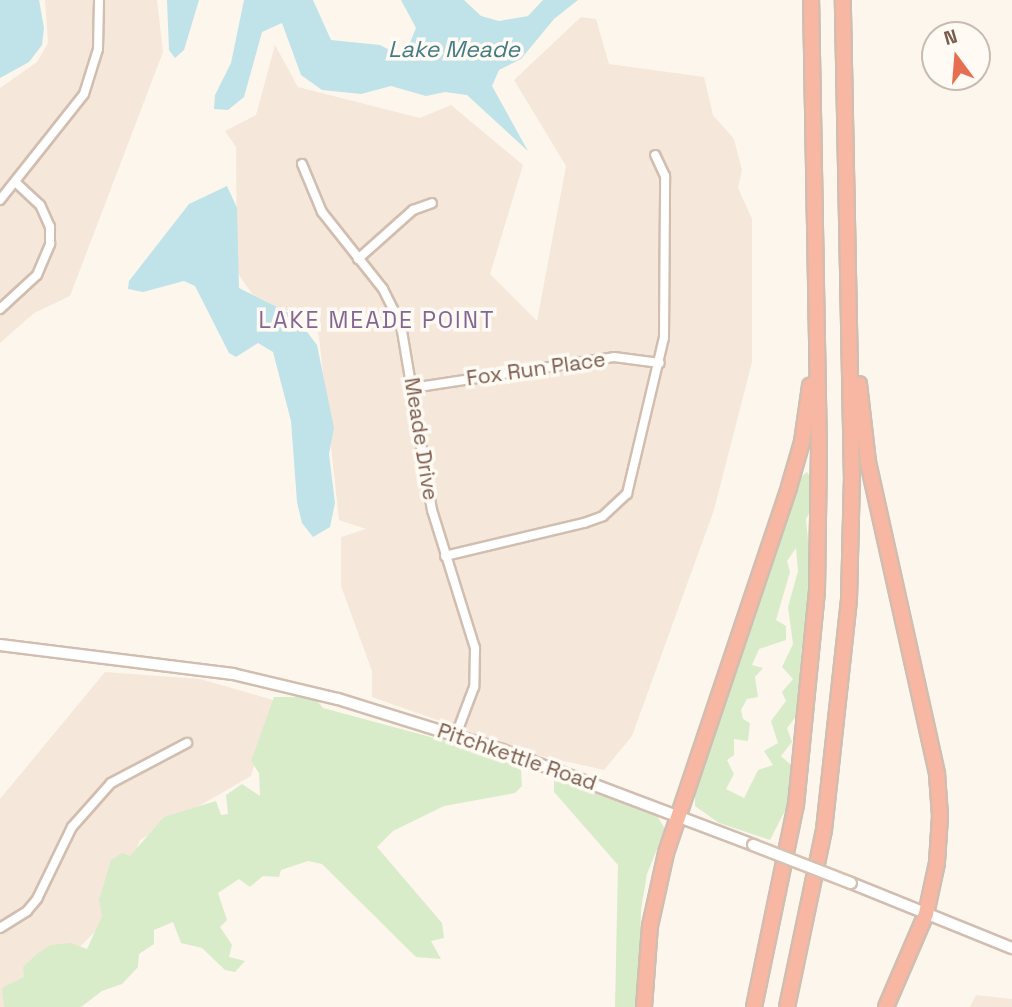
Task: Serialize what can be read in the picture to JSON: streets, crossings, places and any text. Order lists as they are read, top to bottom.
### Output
{
  "streets": {
    "main road": ["Pitchkettle Road"],
    "street": ["Fox Run Place", "Meade Drive"]
  },
  "crossings": [
    ["Fox Run Place", "Meade Drive"],
    ["Meade Drive", "Pitchkettle Road"]
  ],
  "districts": ["LAKE MEADE POINT"],
  "water": ["Lake Meade"],
  "north": "top"
}
